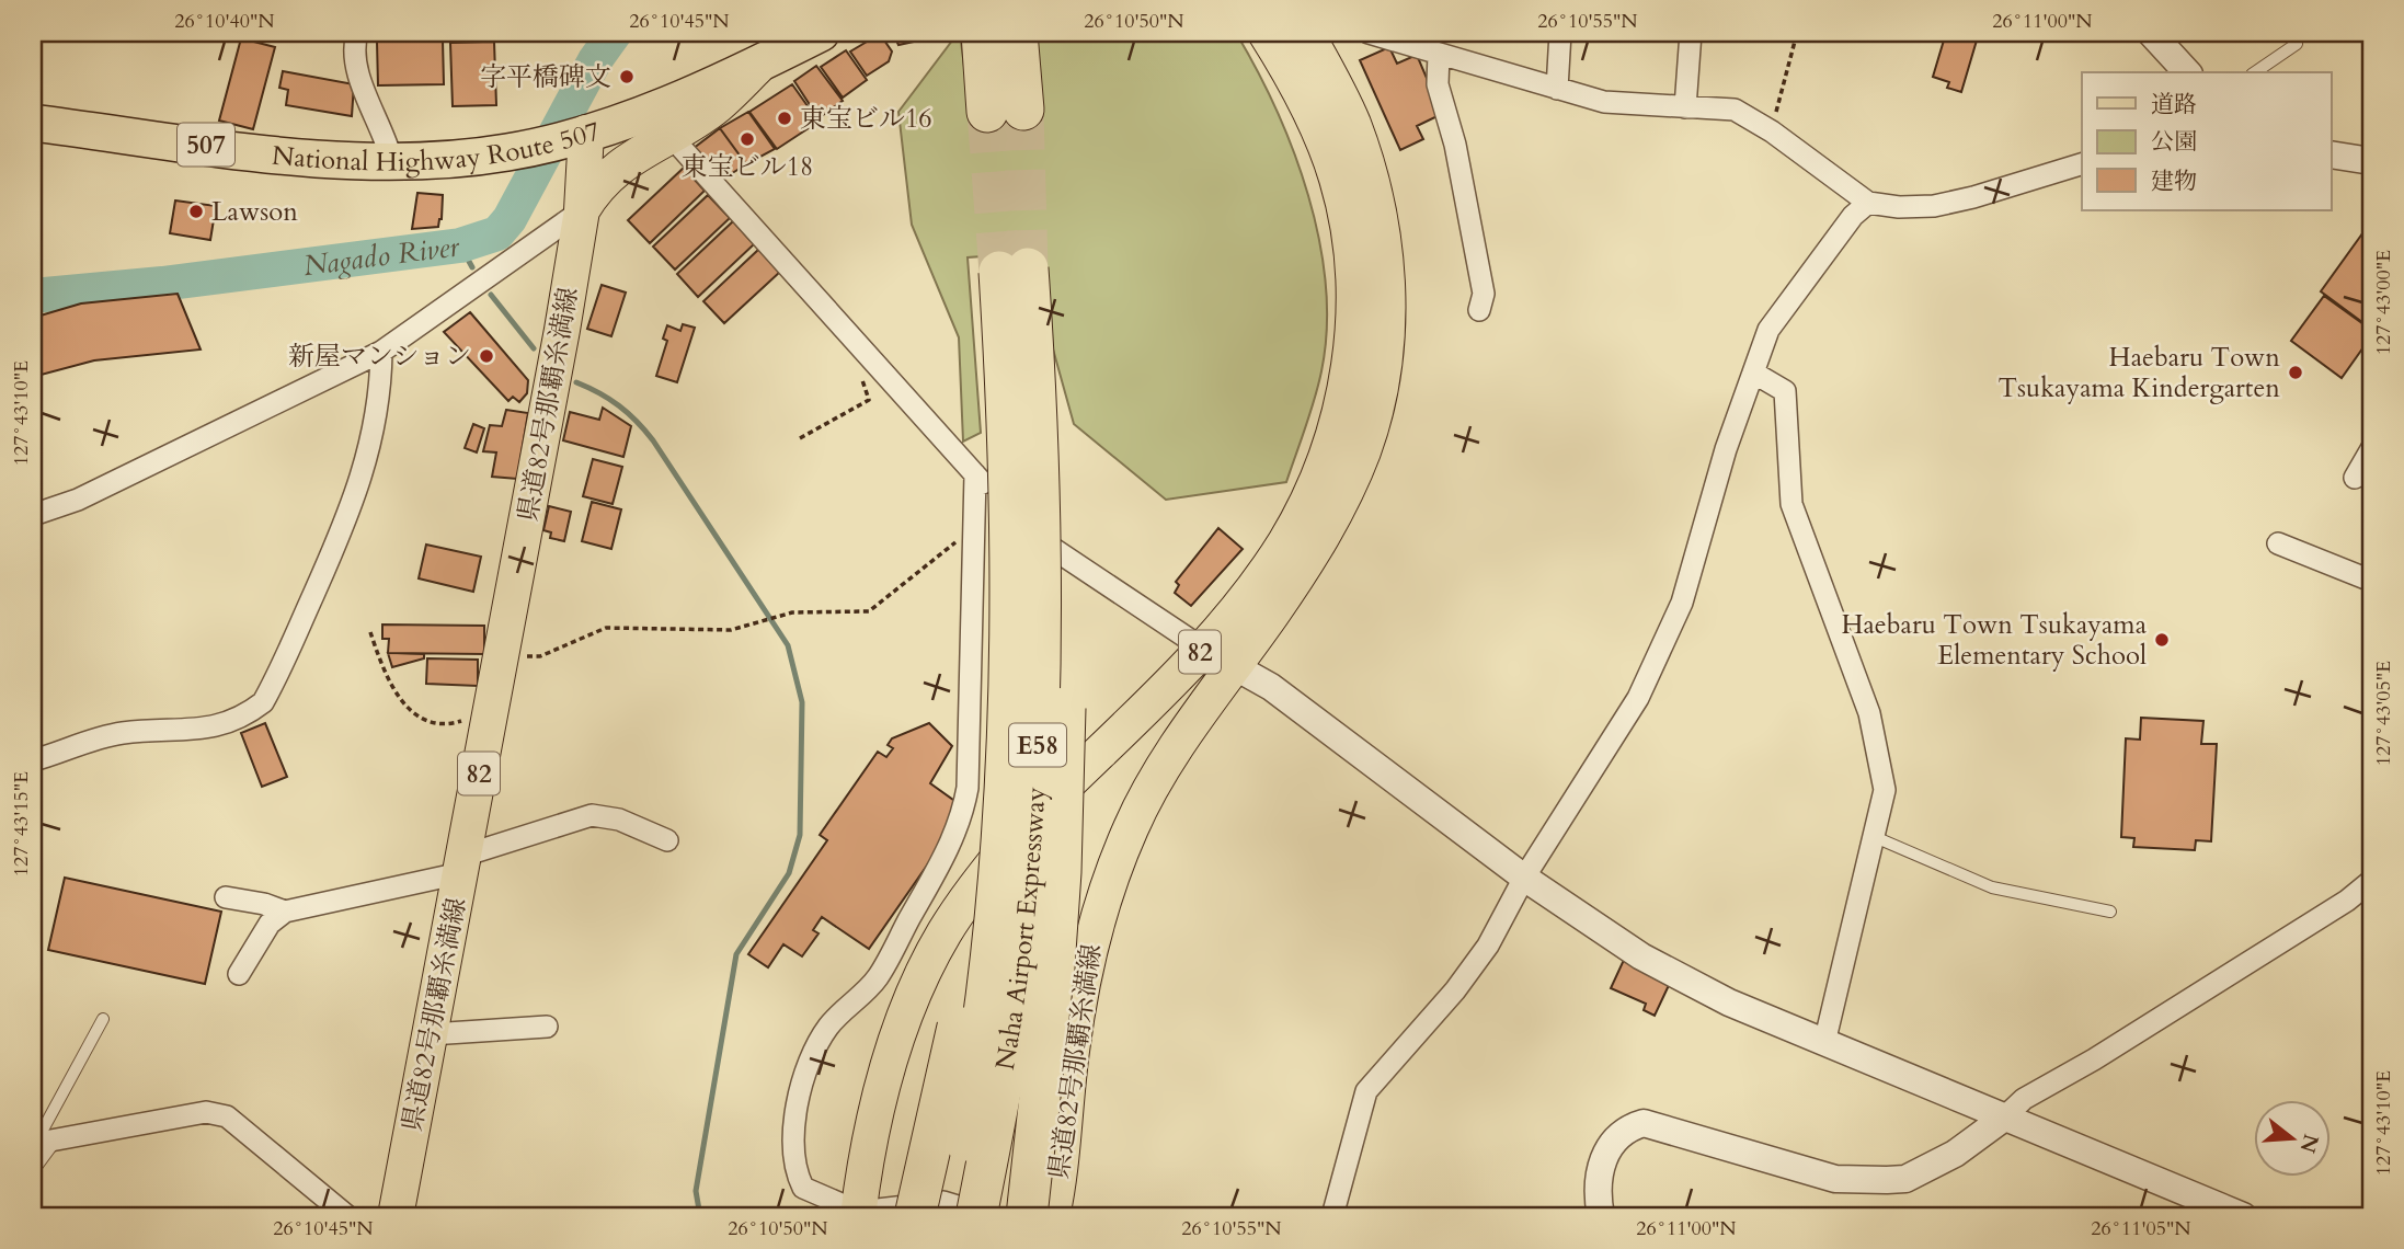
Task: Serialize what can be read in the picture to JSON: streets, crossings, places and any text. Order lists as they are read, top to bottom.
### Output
{
  "streets": {
    "highway": [
      "National Highway Route 507",
      "507",
      "E58",
      "Naha Airport Expressway"
    ],
    "main road": ["県道82号那覇糸満線", "82"]
  },
  "crossings": [
    ["National Highway Route 507", "県道82号那覇糸満線"]
  ],
  "water": ["Nagado River"],
  "places": [
    "字平橋碑文",
    "東宝ビル16",
    "東宝ビル18",
    "Lawson",
    "新屋マンション",
    "Haebaru Town Tsukayama Kindergarten",
    "Haebaru Town Tsukayama Elementary School"
  ],
  "legend": ["道路", "公園", "建物"],
  "north": "right",
  "coordinates": [
    "26°10'40\"N",
    "26°10'45\"N",
    "26°10'50\"N",
    "26°10'55\"N",
    "26°11'00\"N",
    "127°43'00\"E",
    "127°43'10\"E",
    "127°43'05\"E",
    "127°43'15\"E",
    "26°11'05\"N"
  ]
}
